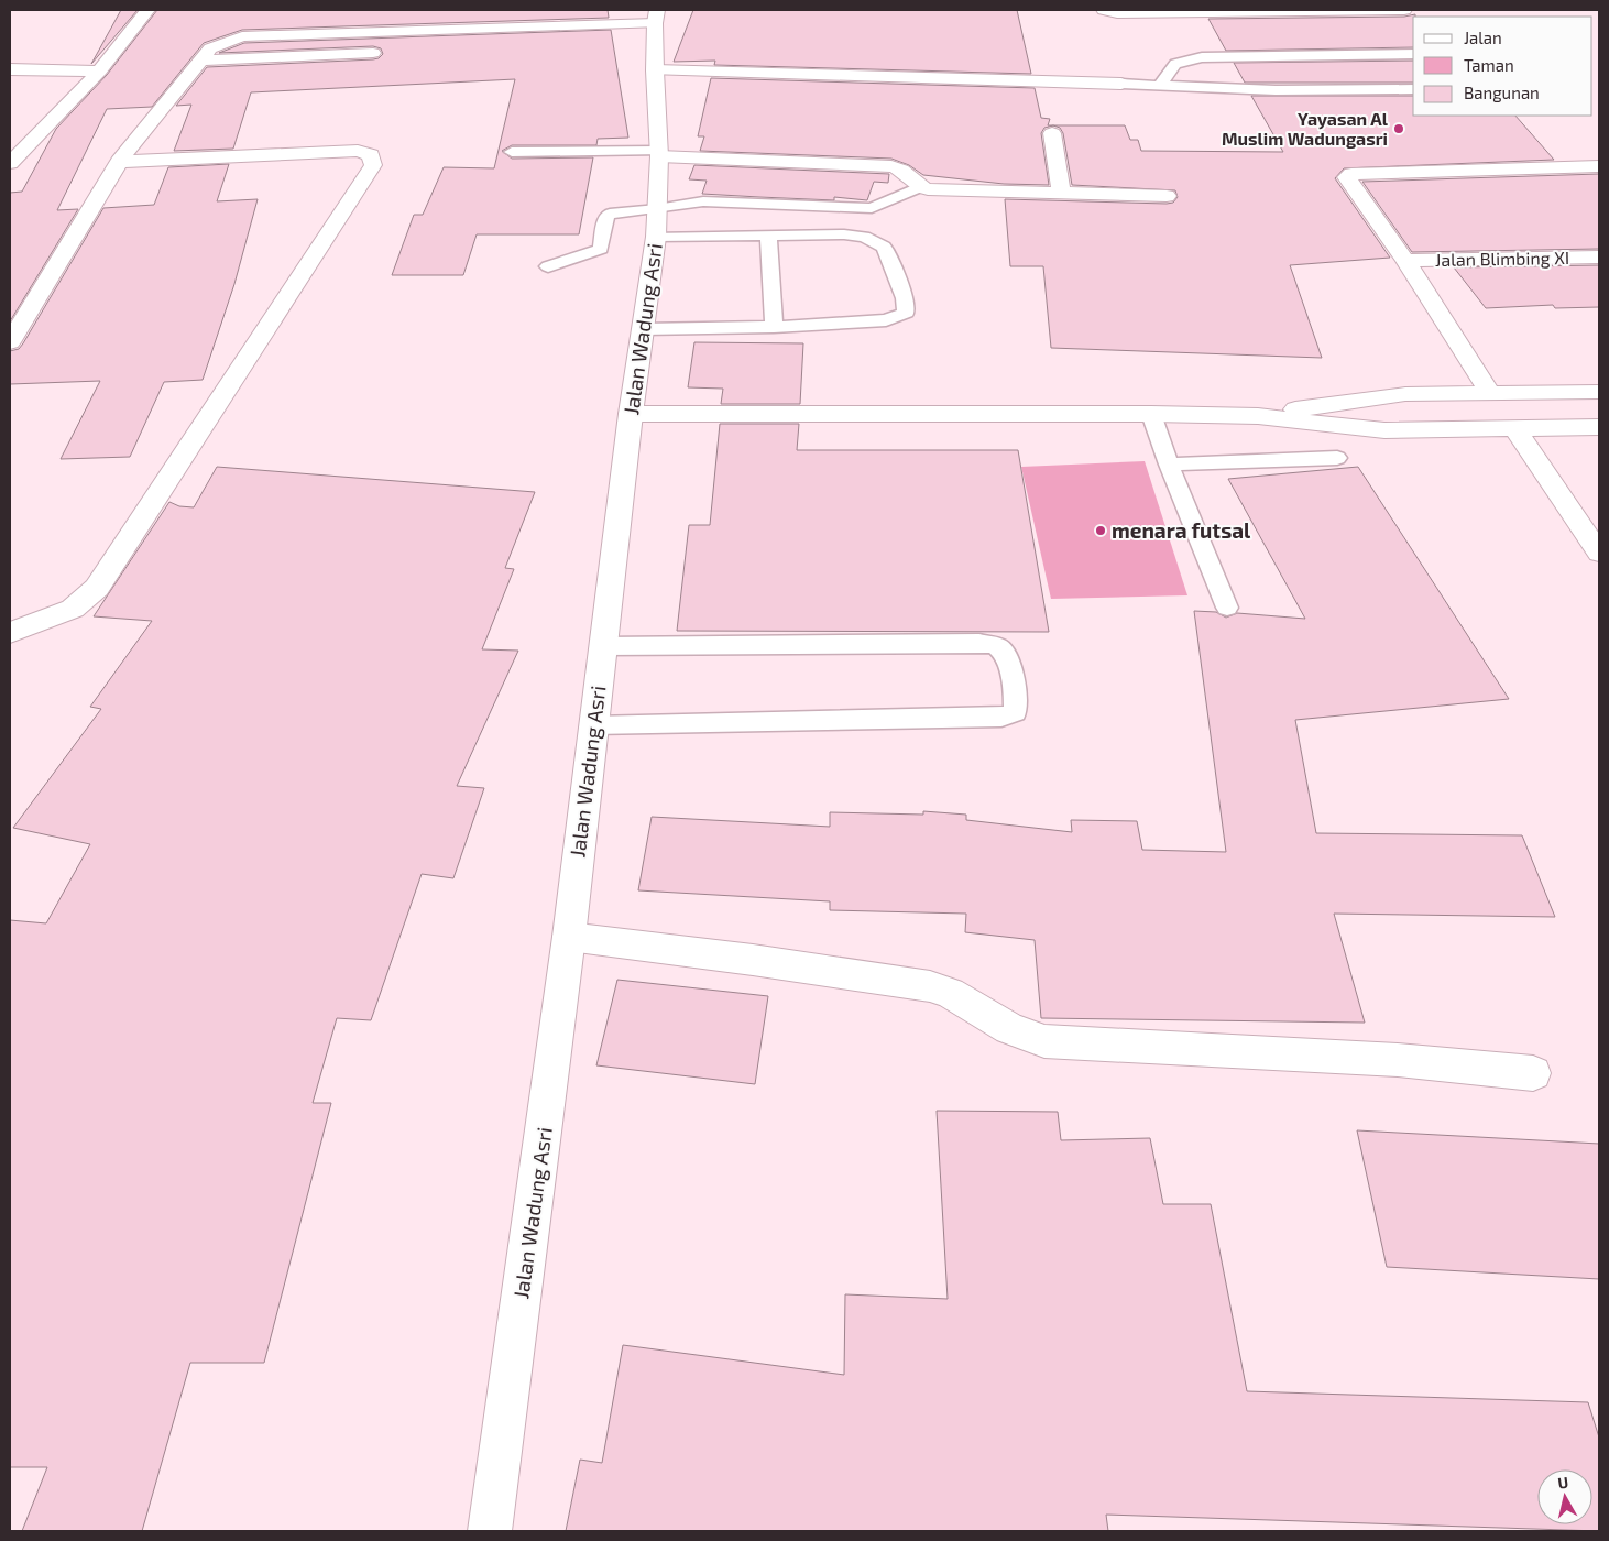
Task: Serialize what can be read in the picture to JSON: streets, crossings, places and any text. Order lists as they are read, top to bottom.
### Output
{
  "streets": {
    "street": ["Jalan Blimbing XI", "Jalan Wadung Asri"]
  },
  "places": ["Yayasan Al Muslim Wadungasri", "menara futsal"],
  "legend": ["Jalan", "Taman", "Bangunan"],
  "north": "top"
}
